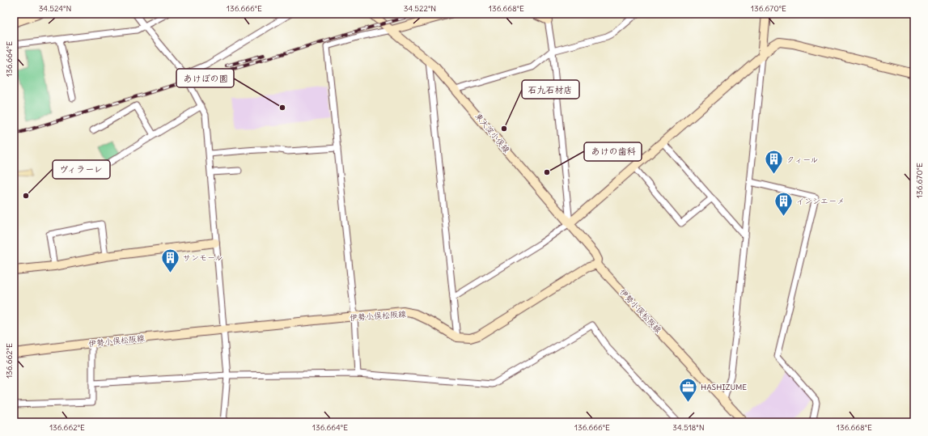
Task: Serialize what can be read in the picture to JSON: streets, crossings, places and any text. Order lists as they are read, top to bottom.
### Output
{
  "streets": {
    "main road": ["東大淀小俣線", "伊勢小俣松阪線"]
  },
  "crossings": [
    ["東大淀小俣線", "伊勢小俣松阪線"]
  ],
  "places": {
    "other": [
      "あけぼの園",
      "石九石材店",
      "あけの歯科",
      "ヴィラーレ"
    ],
    "building": ["クィール", "インシエーメ", "サンモール"],
    "office": ["HASHIZUME"]
  },
  "coordinates": [
    "34.524°N",
    "136.666°E",
    "34.522°N",
    "136.668°E",
    "136.670°E",
    "136.664°E",
    "136.662°E",
    "34.518°N"
  ]
}
